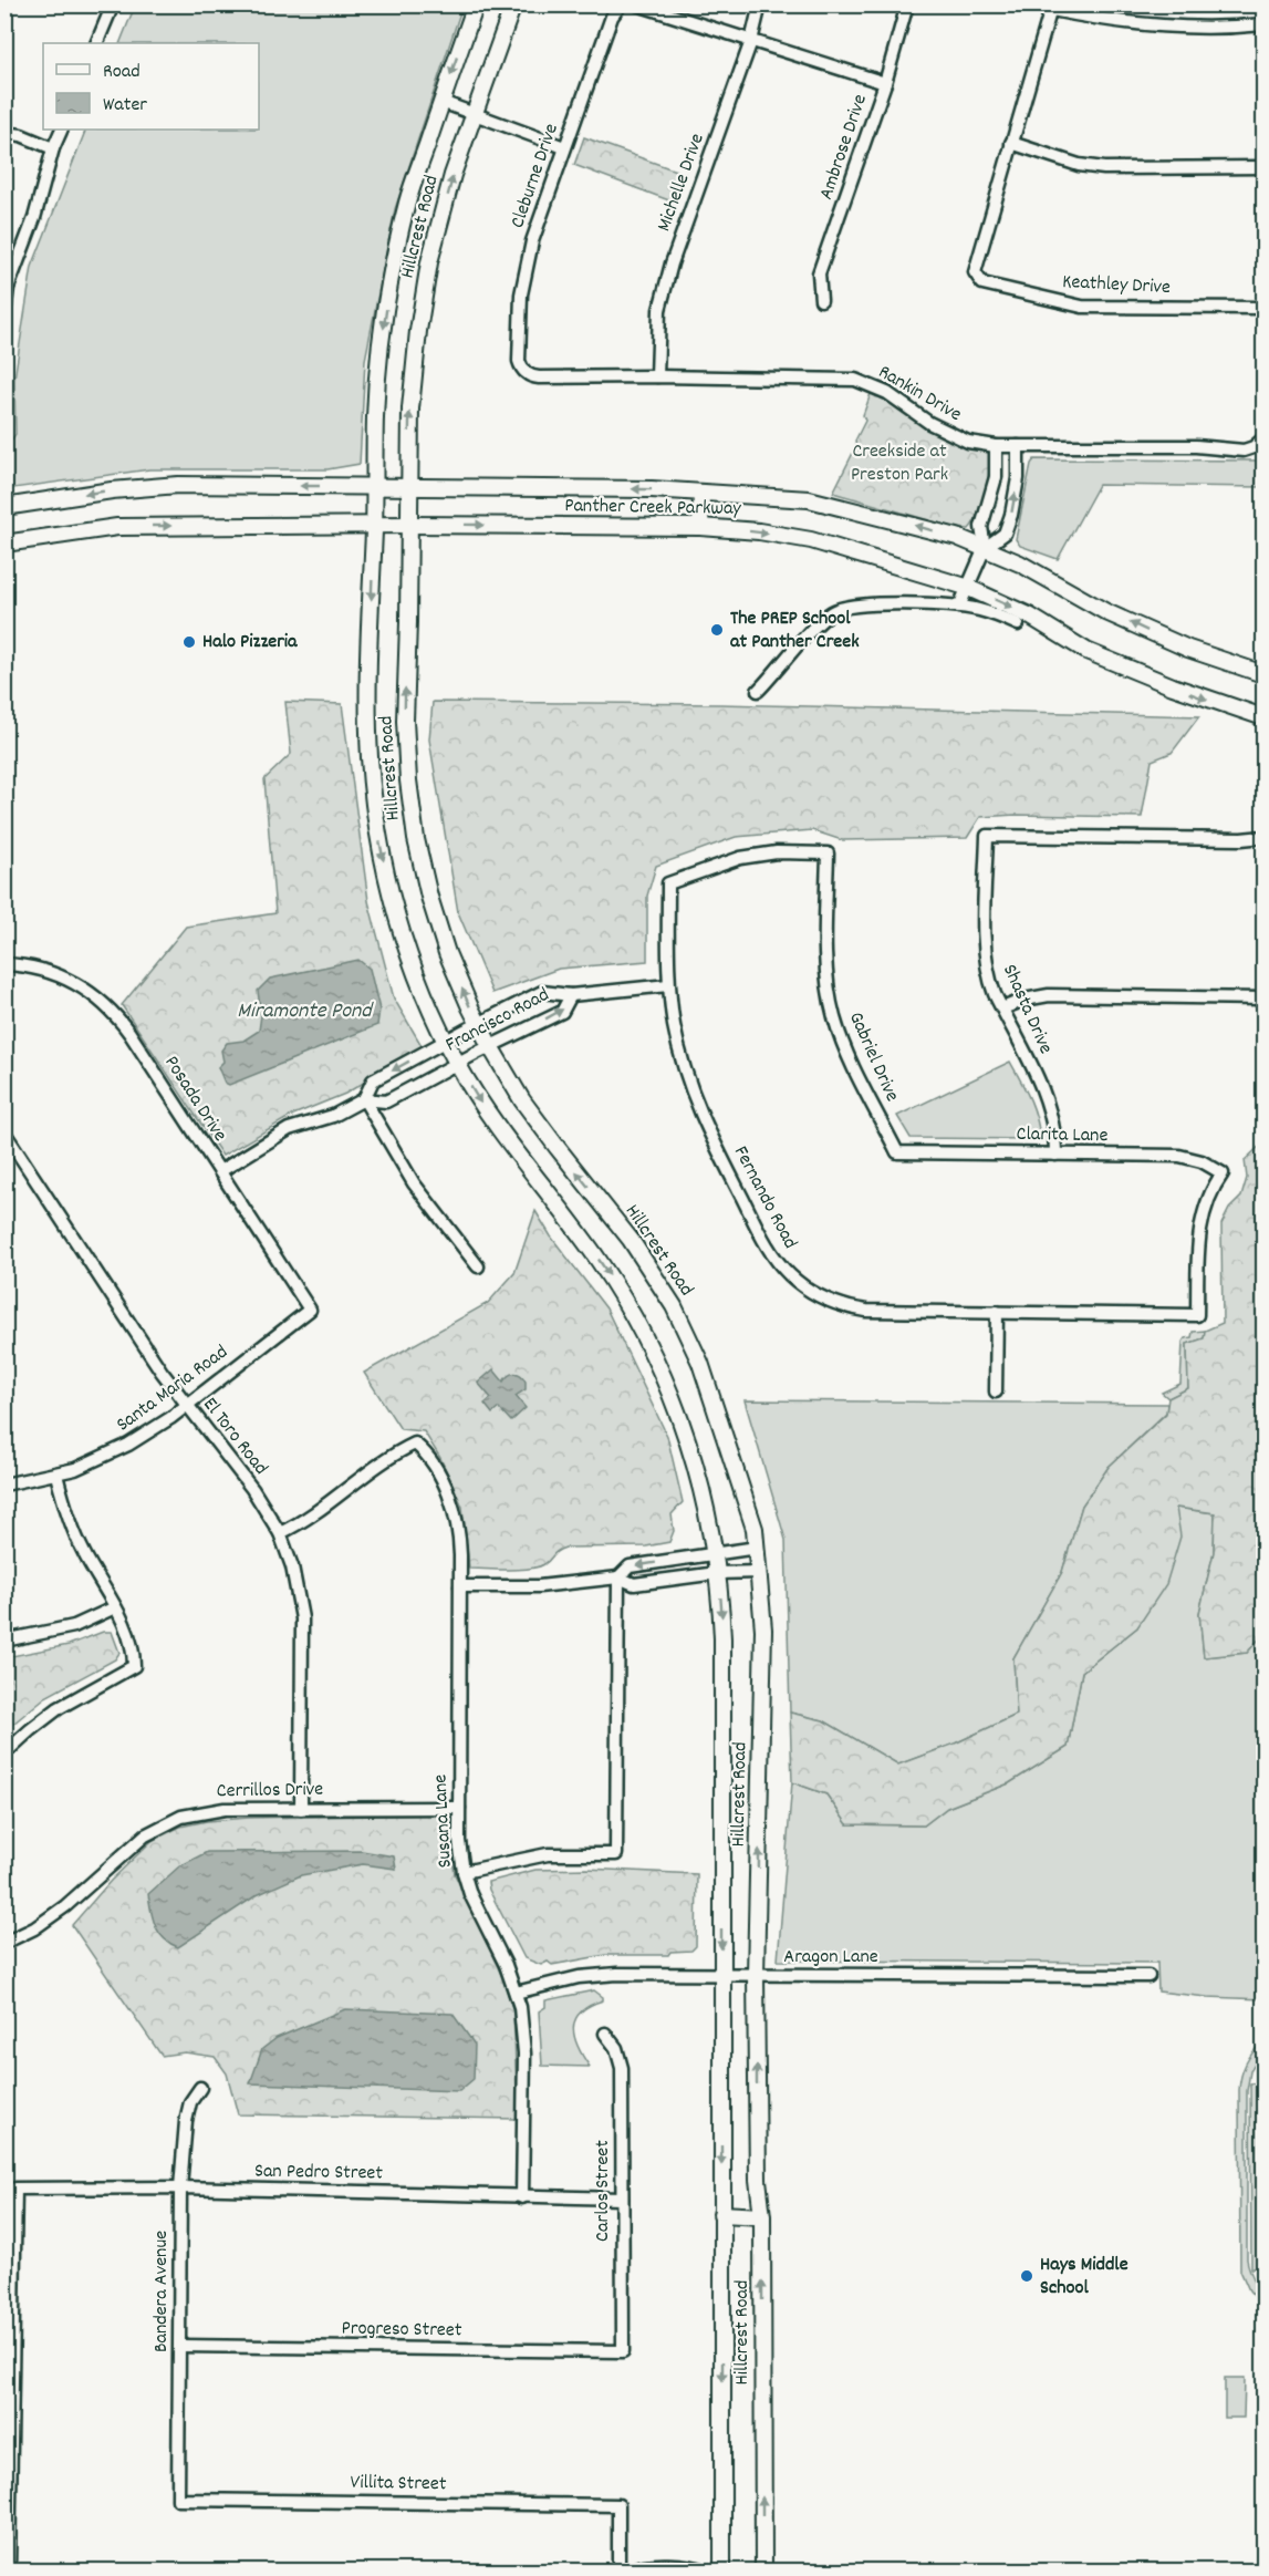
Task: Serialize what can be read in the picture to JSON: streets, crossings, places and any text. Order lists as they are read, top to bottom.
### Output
{
  "streets": {
    "street": [
      "Ambrose Drive",
      "Cleburne Drive",
      "Michelle Drive",
      "Hillcrest Road",
      "Keathley Drive",
      "Rankin Drive",
      "Panther Creek Parkway",
      "Shasta Drive",
      "Francisco Road",
      "Gabriel Drive",
      "Posada Drive",
      "Clarita Lane",
      "Fernando Road",
      "Santa Maria Road",
      "El Toro Road",
      "Cerrillos Drive",
      "Susana Lane",
      "Aragon Lane",
      "San Pedro Street",
      "Carlos Street",
      "Bandera Avenue",
      "Progreso Street",
      "Villita Street"
    ]
  },
  "crossings": [
    ["Cleburne Drive", "Rankin Drive"],
    ["Michelle Drive", "Rankin Drive"],
    ["Hillcrest Road", "Panther Creek Parkway"],
    ["Hillcrest Road", "Francisco Road"],
    ["Hillcrest Road", "Aragon Lane"],
    ["Shasta Drive", "Clarita Lane"],
    ["Francisco Road", "Posada Drive"],
    ["Gabriel Drive", "Clarita Lane"],
    ["Gabriel Drive", "Fernando Road"],
    ["Posada Drive", "Santa Maria Road"],
    ["Clarita Lane", "Fernando Road"],
    ["Santa Maria Road", "El Toro Road"],
    ["El Toro Road", "Cerrillos Drive"],
    ["El Toro Road", "Susana Lane"],
    ["Cerrillos Drive", "Susana Lane"],
    ["Susana Lane", "Aragon Lane"],
    ["Susana Lane", "San Pedro Street"],
    ["San Pedro Street", "Carlos Street"],
    ["San Pedro Street", "Bandera Avenue"],
    ["Carlos Street", "Progreso Street"],
    ["Bandera Avenue", "Progreso Street"],
    ["Bandera Avenue", "Villita Street"]
  ],
  "water": ["Miramonte Pond"],
  "parks": ["Creekside at Preston Park"],
  "places": ["The PREP School at Panther Creek", "Halo Pizzeria", "Hays Middle School"],
  "legend": ["Road", "Water"]
}
